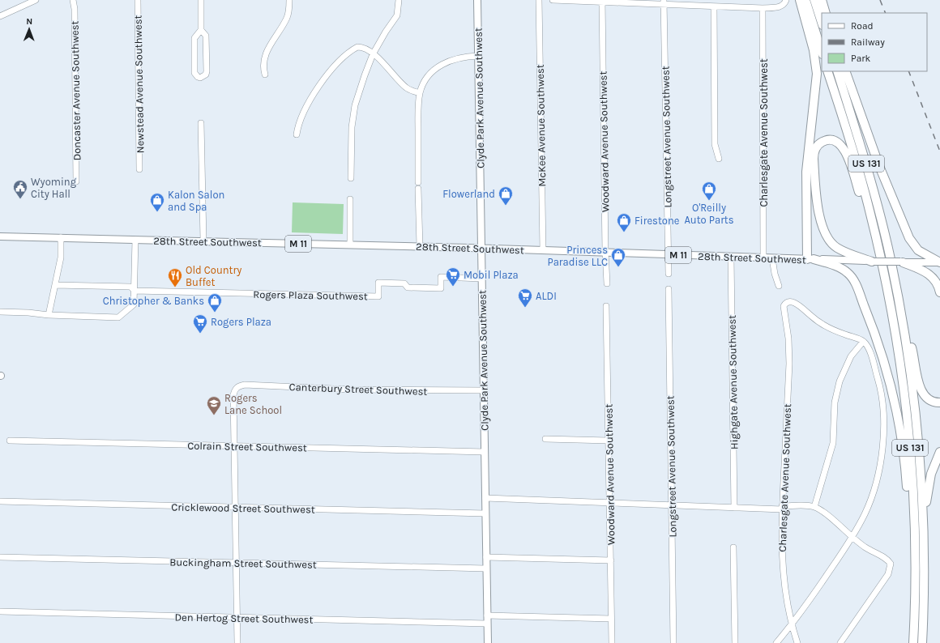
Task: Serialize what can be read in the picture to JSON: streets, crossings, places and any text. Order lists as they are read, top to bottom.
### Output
{
  "streets": {
    "highway": ["US 131"],
    "main road": ["Clyde Park Avenue Southwest", "28th Street Southwest", "M 11"],
    "street": [
      "Newstead Avenue Southwest",
      "Doncaster Avenue Southwest",
      "McKee Avenue Southwest",
      "Charlesgate Avenue Southwest",
      "Longstreet Avenue Southwest",
      "Woodward Avenue Southwest",
      "Rogers Plaza Southwest",
      "Highgate Avenue Southwest",
      "Canterbury Street Southwest",
      "Colrain Street Southwest",
      "Cricklewood Street Southwest",
      "Buckingham Street Southwest",
      "Den Hertog Street Southwest"
    ]
  },
  "crossings": [
    ["Clyde Park Avenue Southwest", "28th Street Southwest"],
    ["Clyde Park Avenue Southwest", "Rogers Plaza Southwest"],
    ["Clyde Park Avenue Southwest", "Canterbury Street Southwest"],
    ["Clyde Park Avenue Southwest", "Colrain Street Southwest"],
    ["Clyde Park Avenue Southwest", "Cricklewood Street Southwest"],
    ["Clyde Park Avenue Southwest", "Buckingham Street Southwest"],
    ["Clyde Park Avenue Southwest", "Den Hertog Street Southwest"],
    ["McKee Avenue Southwest", "28th Street Southwest"],
    ["Charlesgate Avenue Southwest", "28th Street Southwest"],
    ["Longstreet Avenue Southwest", "28th Street Southwest"],
    ["Woodward Avenue Southwest", "28th Street Southwest"],
    ["28th Street Southwest", "Highgate Avenue Southwest"],
    ["Canterbury Street Southwest", "Colrain Street Southwest"]
  ],
  "places": {
    "public building": ["Wyoming City Hall"],
    "shop": [
      "O'Reilly Auto Parts",
      "Flowerland",
      "Kalon Salon and Spa",
      "Firestone",
      "Princess Paradise LLC",
      "Christopher & Banks"
    ],
    "supermarket": ["Mobil Plaza", "ALDI", "Rogers Plaza"],
    "restaurant": ["Old Country Buffet"],
    "school or university": ["Rogers Lane School"]
  },
  "legend": ["Road", "Railway", "Park"],
  "north": "top"
}
